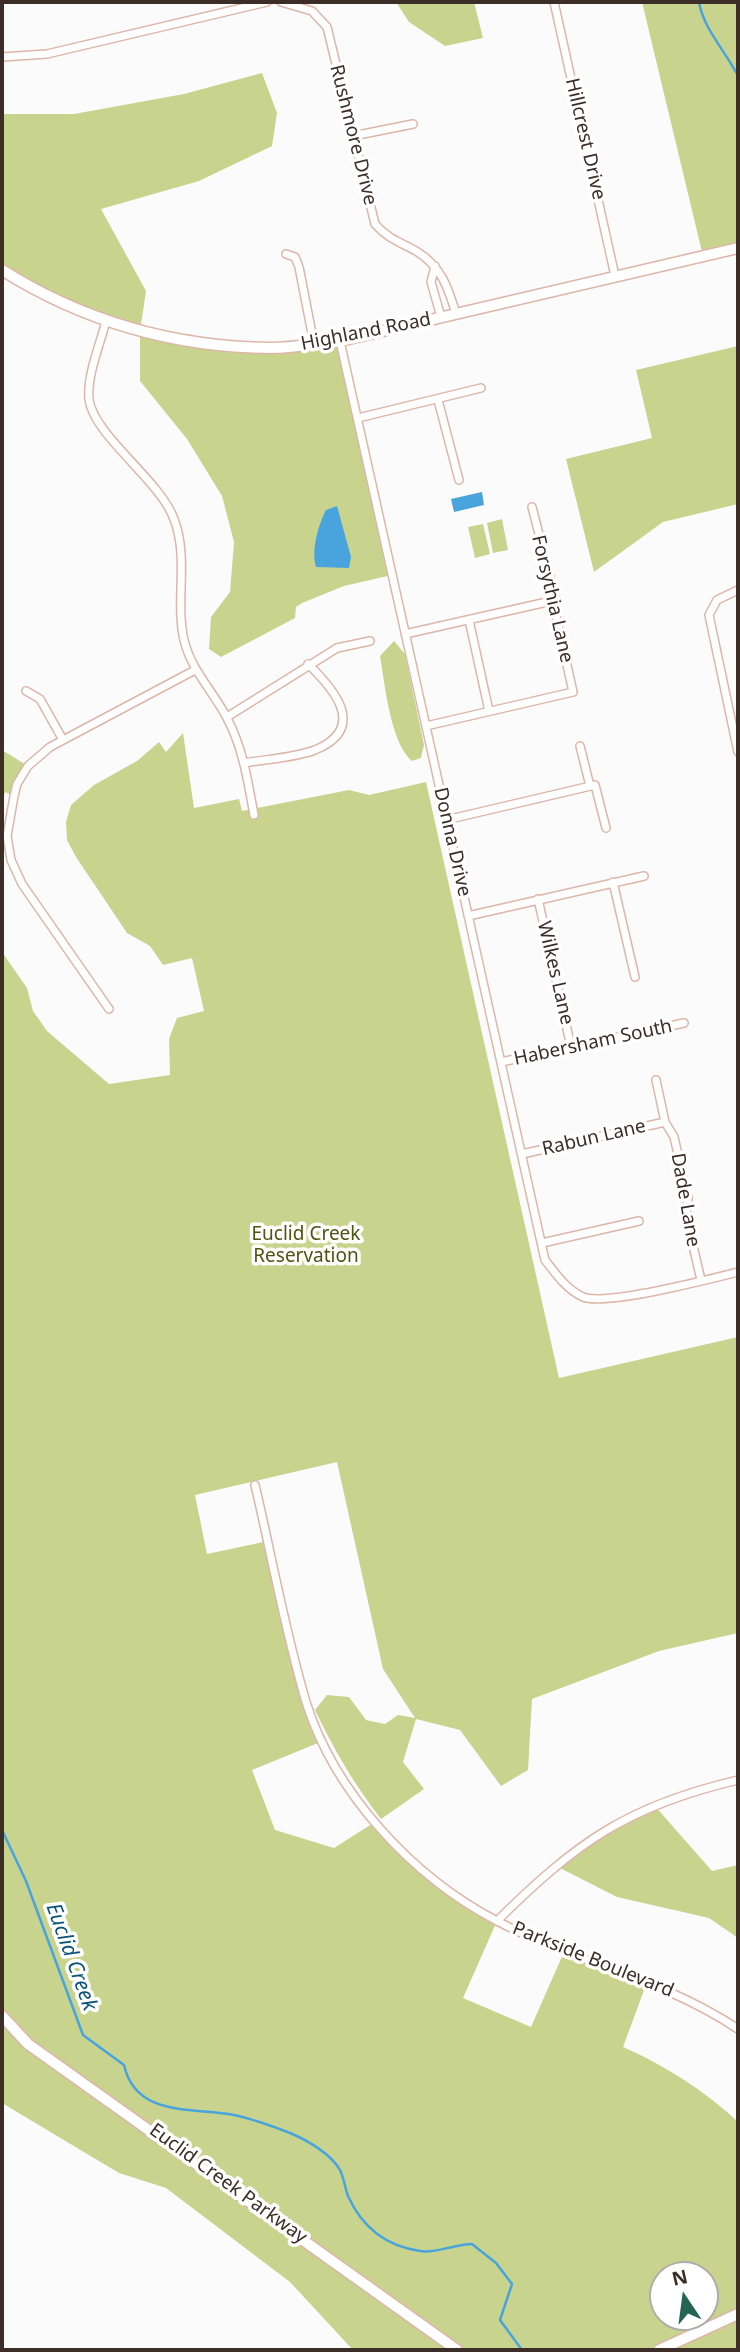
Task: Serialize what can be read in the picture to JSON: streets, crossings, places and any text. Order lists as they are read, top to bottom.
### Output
{
  "streets": {
    "street": [
      "Rushmore Drive",
      "Hillcrest Drive",
      "Highland Road",
      "Forsythia Lane",
      "Donna Drive",
      "Wilkes Lane",
      "Habersham South",
      "Rabun Lane",
      "Dade Lane",
      "Parkside Boulevard",
      "Euclid Creek Parkway"
    ]
  },
  "crossings": [
    ["Hillcrest Drive", "Highland Road"],
    ["Highland Road", "Donna Drive"],
    ["Donna Drive", "Habersham South"],
    ["Donna Drive", "Rabun Lane"],
    ["Donna Drive", "Dade Lane"],
    ["Wilkes Lane", "Habersham South"],
    ["Rabun Lane", "Dade Lane"]
  ],
  "water": ["Euclid Creek"],
  "parks": ["Euclid Creek Reservation"],
  "north": "top"
}
